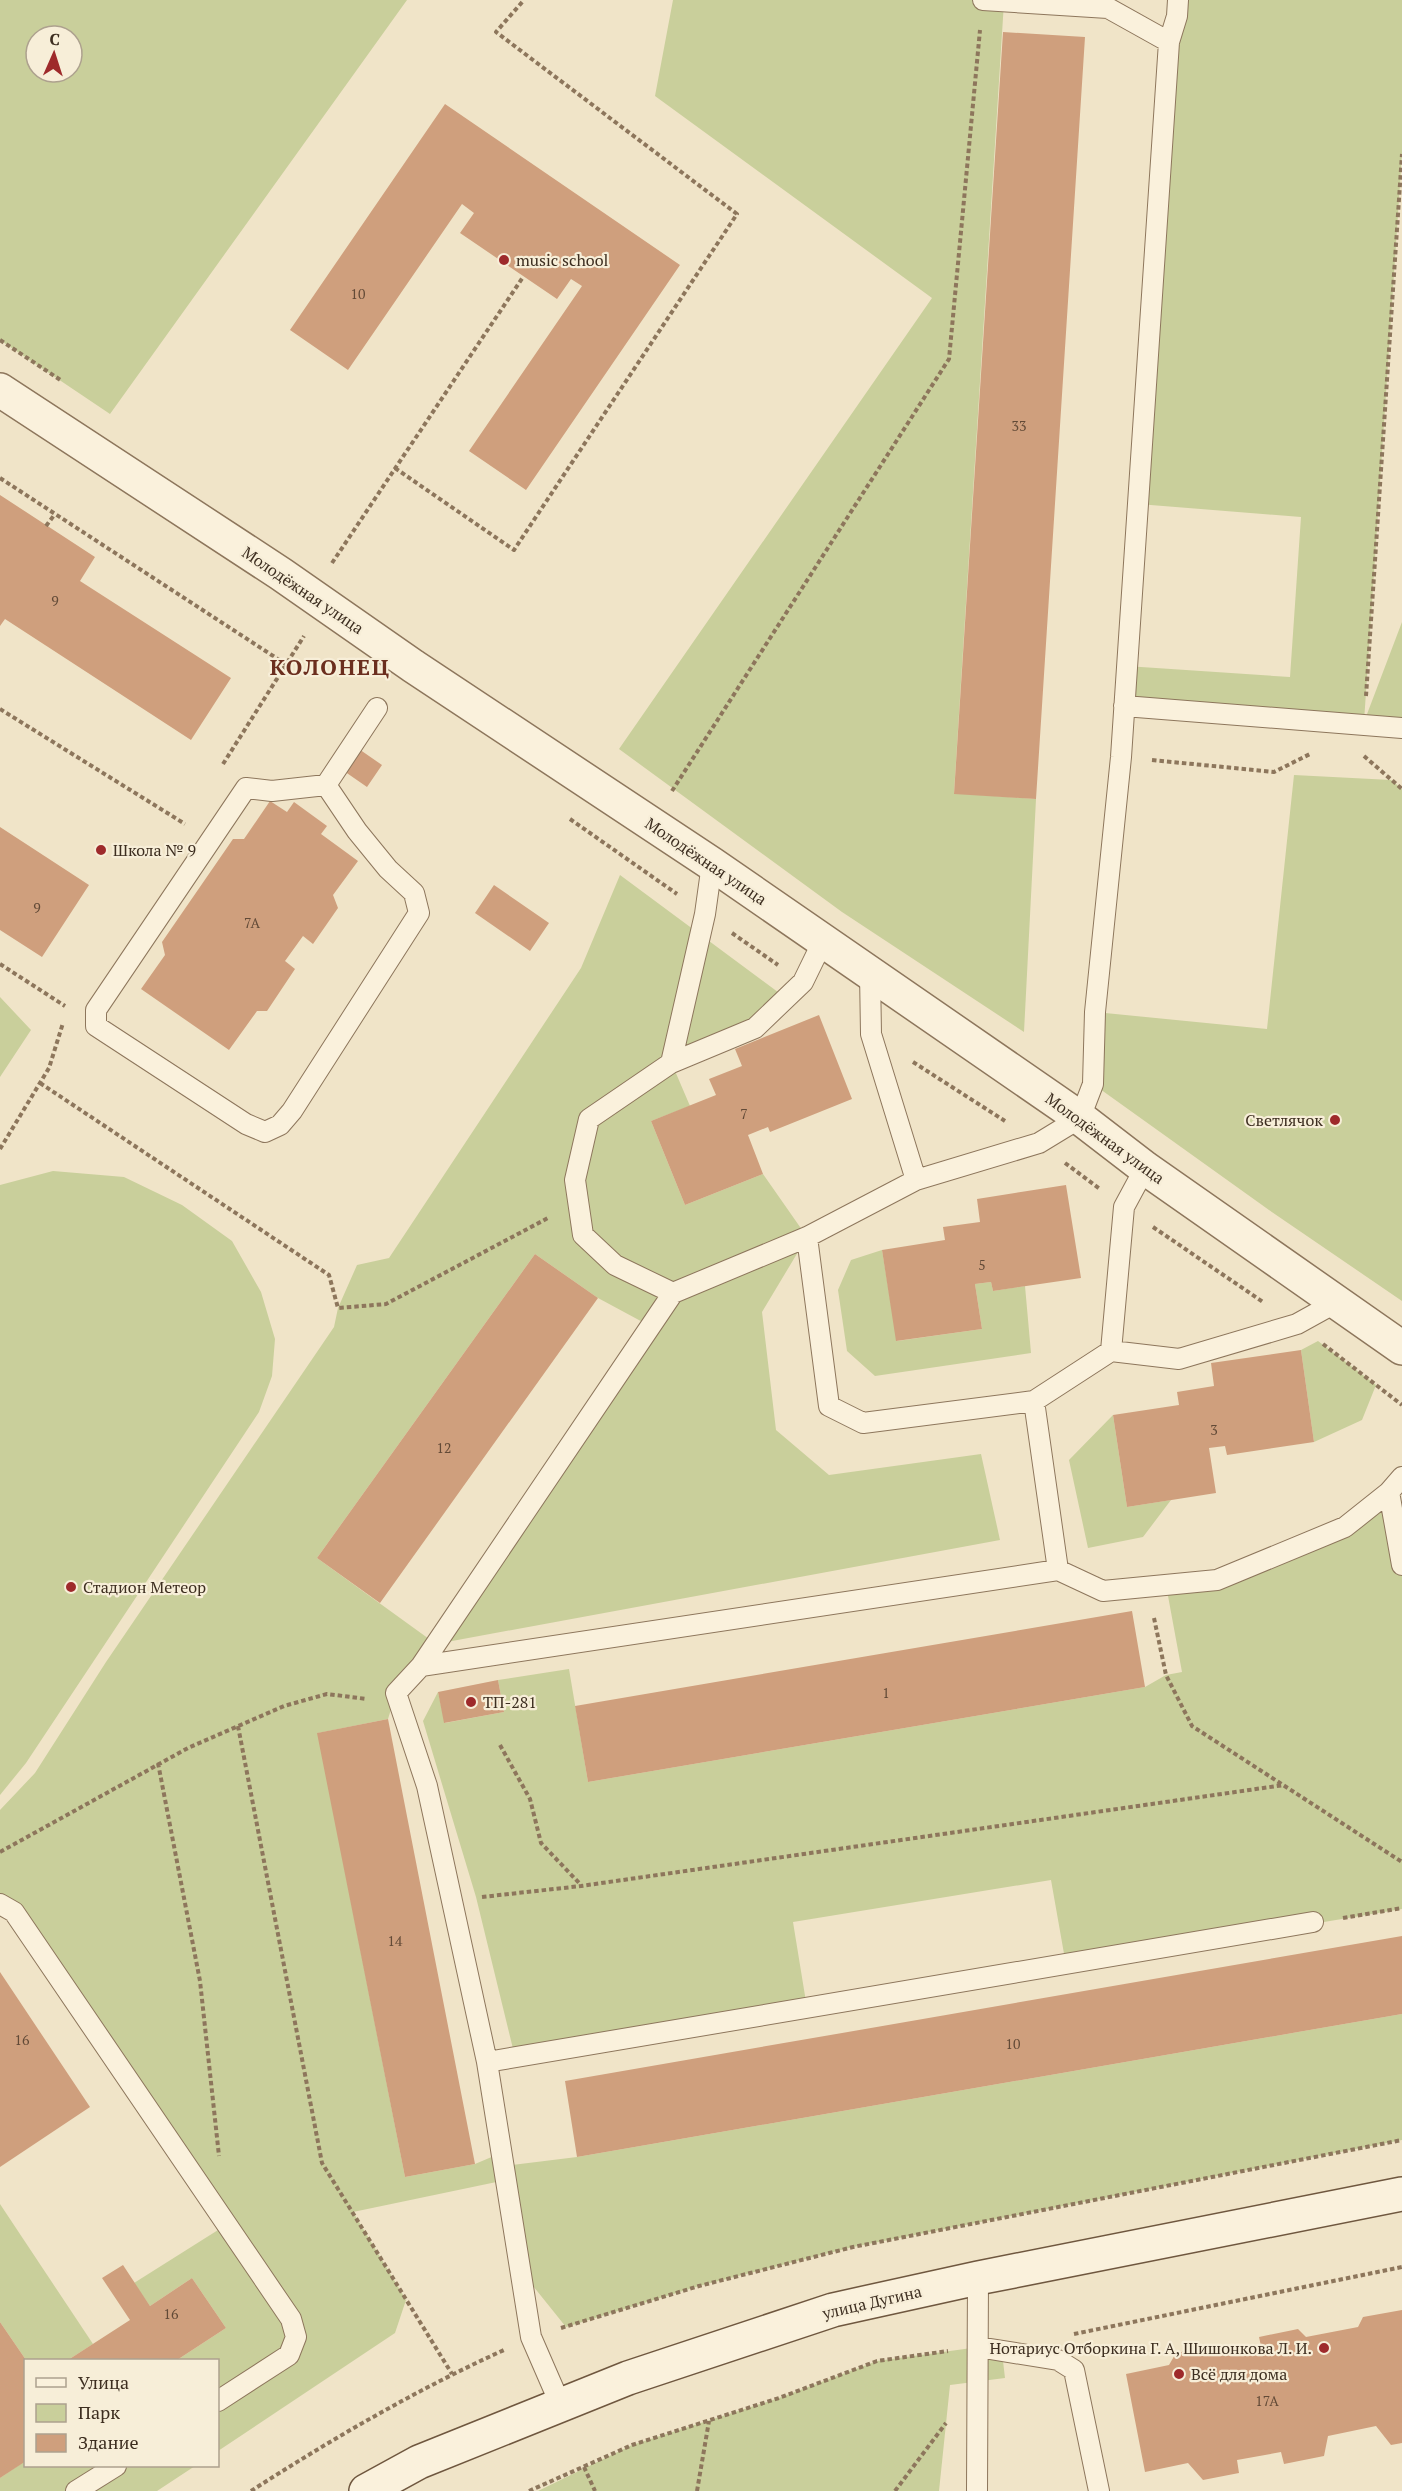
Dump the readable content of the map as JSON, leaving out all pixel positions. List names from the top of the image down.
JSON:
{
  "streets": {
    "street": ["Молодёжная улица", "улица Дугина"]
  },
  "districts": ["КОЛОНЕЦ"],
  "places": [
    "music school",
    "Школа № 9",
    "Светлячок",
    "Стадион Метеор",
    "ТП-281",
    "Нотариус Отборкина Г. А, Шишонкова Л. И.",
    "Всё для дома"
  ],
  "house_numbers": [
    "10",
    "33",
    "9",
    "9",
    "7А",
    "7",
    "5",
    "3",
    "12",
    "1",
    "14",
    "16",
    "10",
    "16",
    "17А"
  ],
  "legend": ["Улица", "Парк", "Здание"],
  "north": "top"
}
